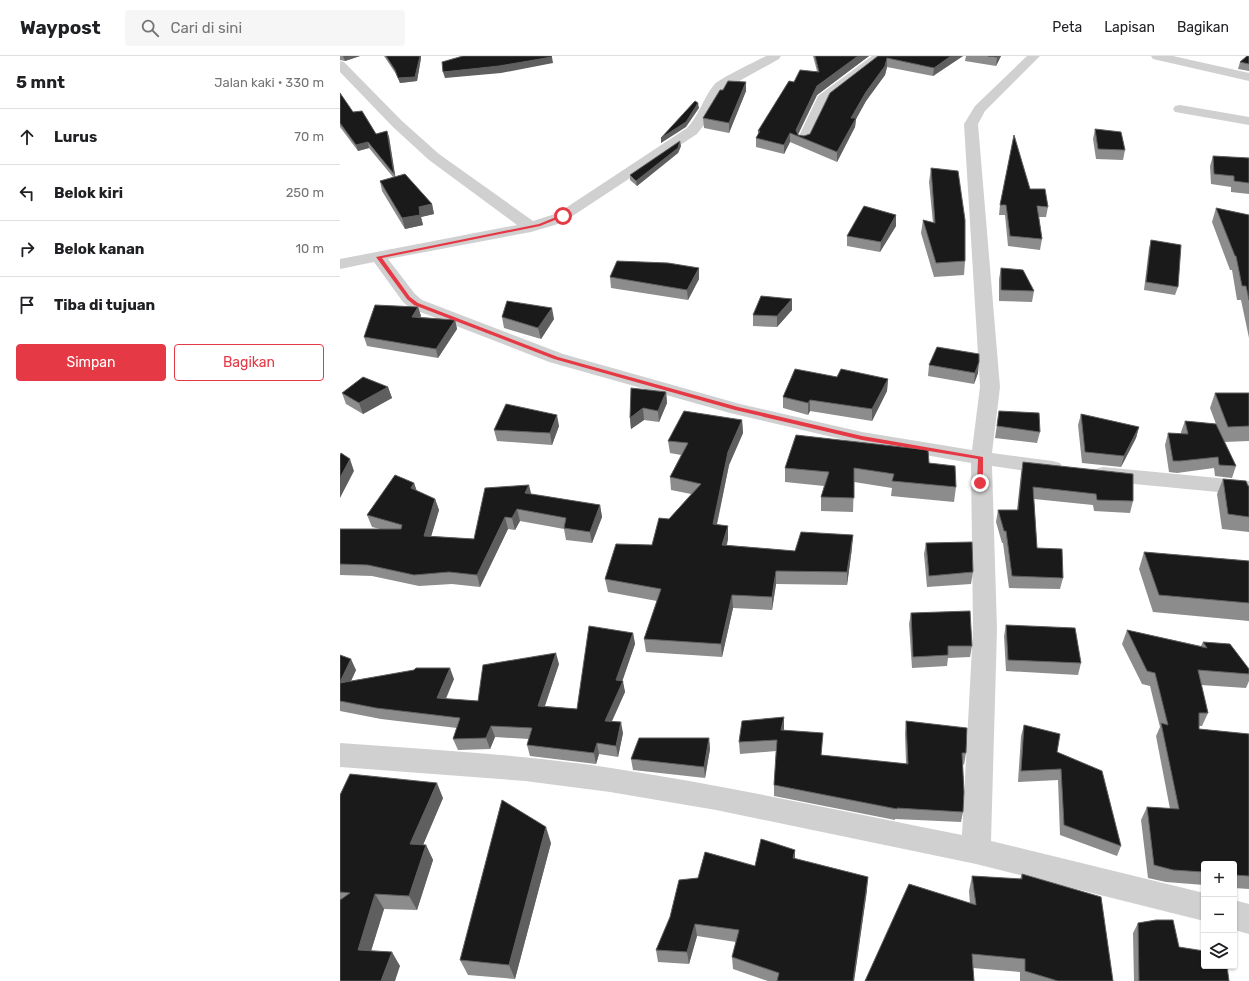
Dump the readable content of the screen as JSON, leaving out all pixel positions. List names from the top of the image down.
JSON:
{
  "page": {
    "header": "Waypost",
    "search": "Cari di sini",
    "nav": ["Peta", "Lapisan", "Bagikan"],
    "heading": ["5 mnt", "Jalan kaki · 330 m"],
    "list": [
      ["Lurus", "70 m"],
      ["Belok kiri", "250 m"],
      ["Belok kanan", "10 m"],
      "Tiba di tujuan"
    ],
    "buttons": ["Simpan", "Bagikan"],
    "map_buttons": ["+", "−"]
  }
}
